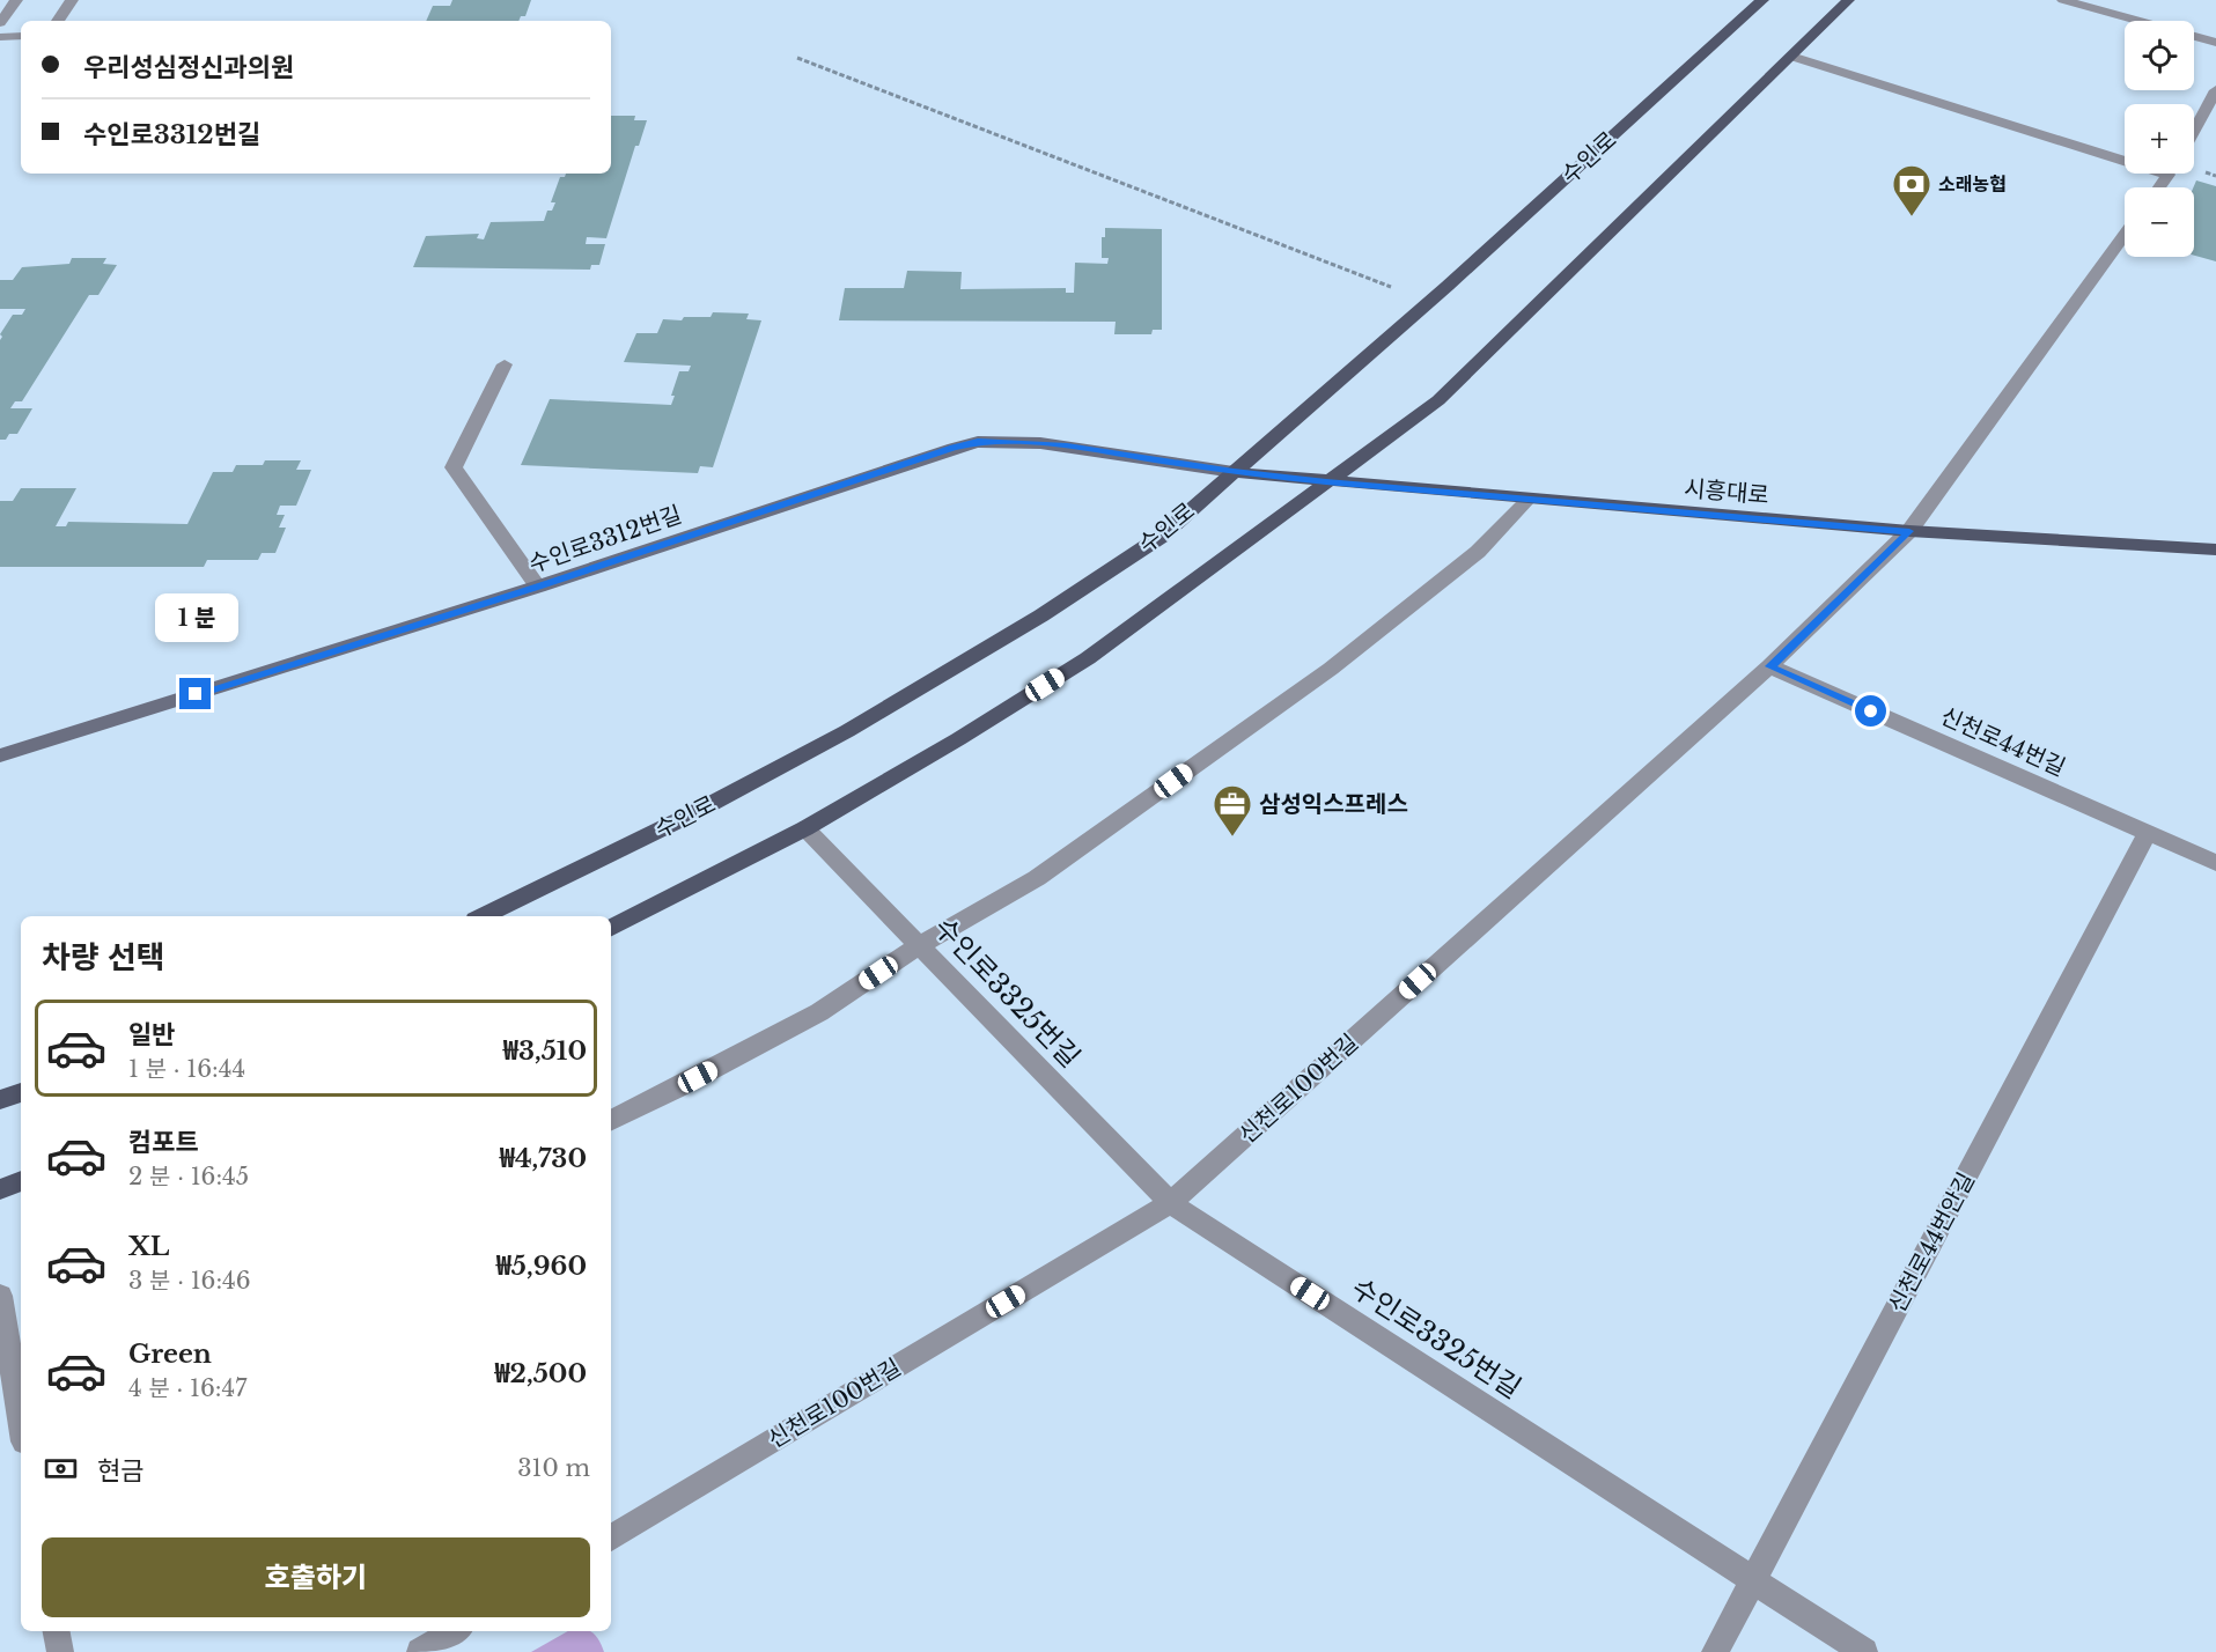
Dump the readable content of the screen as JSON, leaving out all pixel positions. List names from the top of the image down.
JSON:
{
  "streets": {
    "main road": ["수인로", "시흥대로"],
    "street": [
      "수인로3312번길",
      "신천로44번길",
      "수인로3325번길",
      "신천로100번길",
      "신천로44번안길"
    ]
  },
  "crossings": [
    ["수인로", "시흥대로"],
    ["수인로", "수인로3312번길"],
    ["시흥대로", "수인로3312번길"],
    ["시흥대로", "신천로100번길"],
    ["신천로44번길", "신천로100번길"],
    ["신천로44번길", "신천로44번안길"],
    ["수인로3325번길", "신천로100번길"],
    ["수인로3325번길", "신천로44번안길"]
  ],
  "places": {
    "bank": ["소래농협"],
    "office": ["삼성익스프레스"]
  },
  "page": {
    "map_buttons": ["+", "−"],
    "banner": ["우리성심정신과의원", "수인로3312번길"],
    "bubble": "1 분",
    "heading": "차량 선택",
    "list": [
      {
        "name": "일반",
        "note": "1 분 · 16:44",
        "value": "₩3,510"
      },
      {
        "name": "컴포트",
        "note": "2 분 · 16:45",
        "value": "₩4,730"
      },
      {
        "name": "XL",
        "note": "3 분 · 16:46",
        "value": "₩5,960"
      },
      {
        "name": "Green",
        "note": "4 분 · 16:47",
        "value": "₩2,500"
      }
    ],
    "pay": ["현금", "310 m"],
    "buttons": "호출하기"
  }
}
